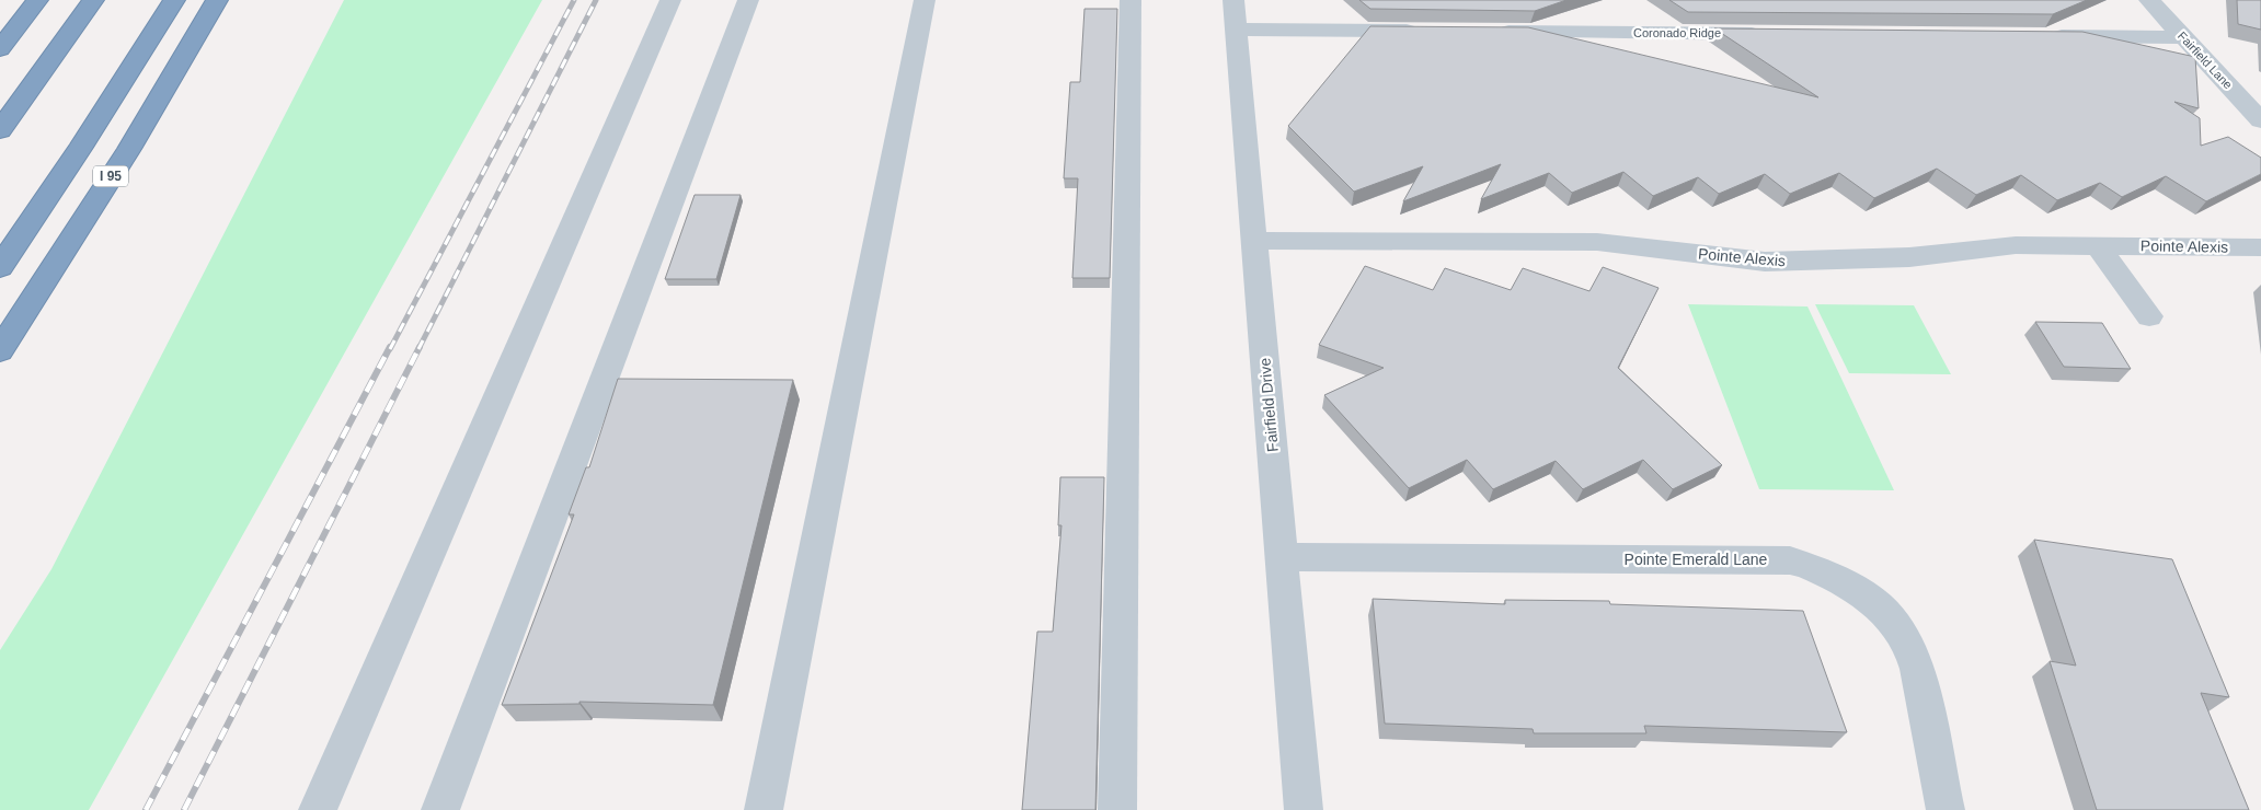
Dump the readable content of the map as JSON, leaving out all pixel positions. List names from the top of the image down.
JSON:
{
  "streets": {
    "highway": ["I 95"],
    "street": [
      "Coronado Ridge",
      "Fairfield Lane",
      "Pointe Alexis",
      "Fairfield Drive",
      "Pointe Emerald Lane"
    ]
  },
  "crossings": [
    ["Pointe Alexis", "Fairfield Drive"],
    ["Fairfield Drive", "Pointe Emerald Lane"]
  ]
}
